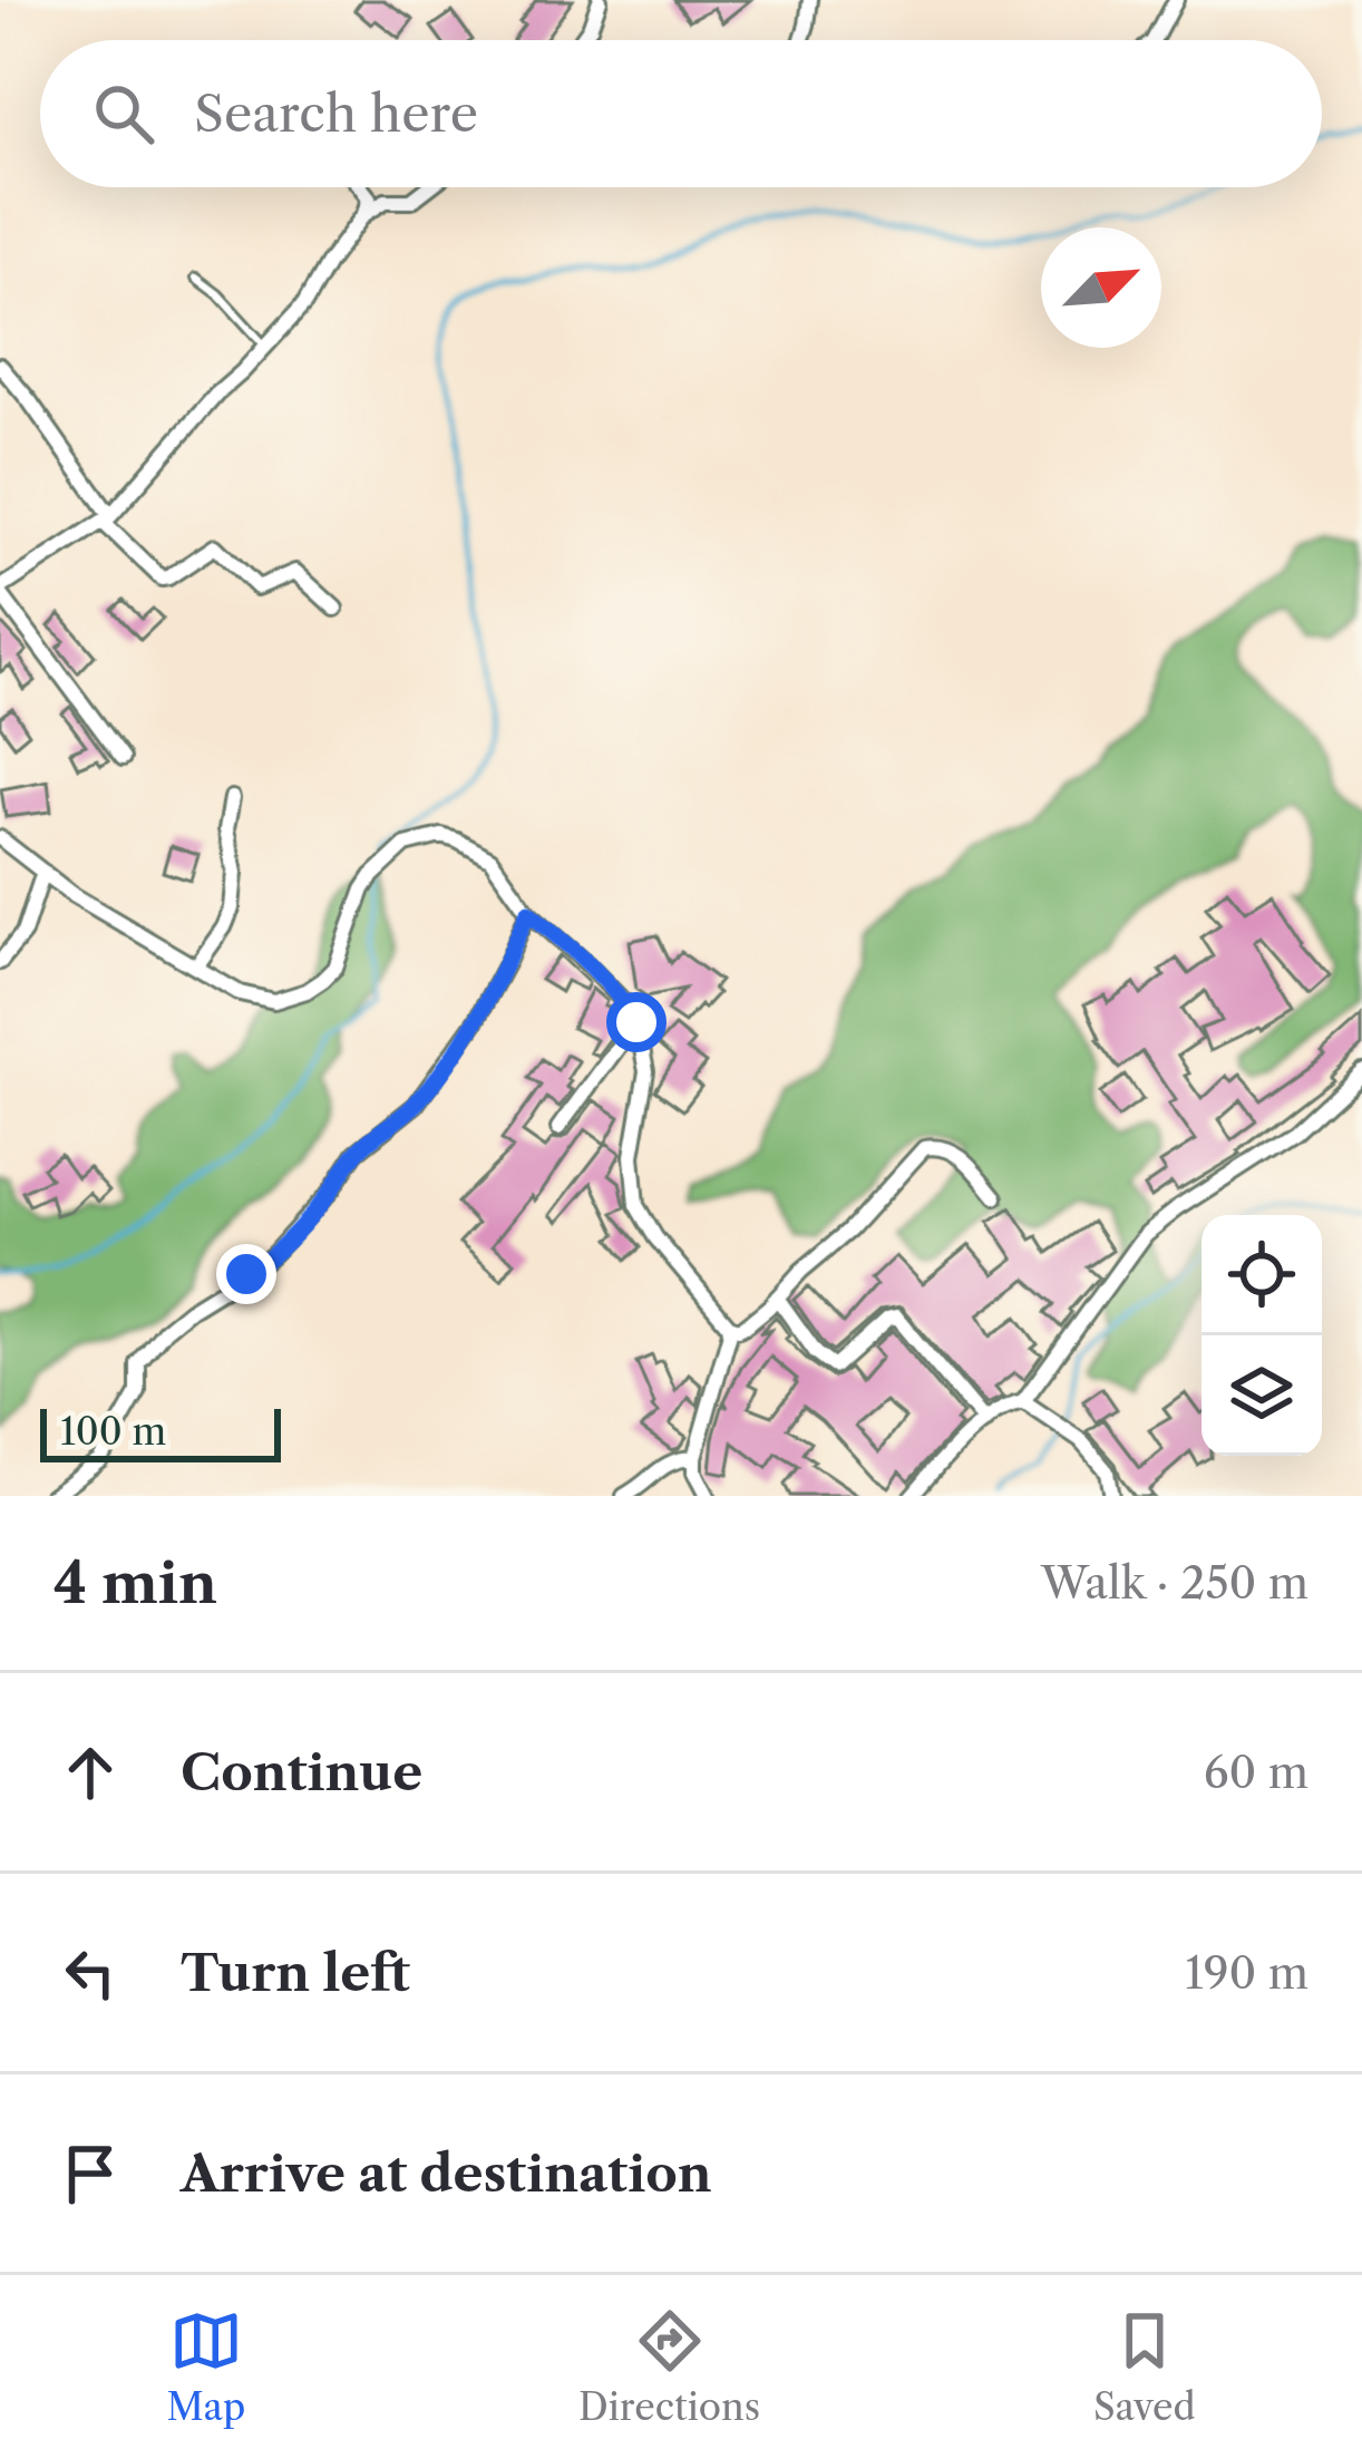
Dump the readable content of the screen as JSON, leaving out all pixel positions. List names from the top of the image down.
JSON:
{
  "scale_bar": "100 m",
  "north": "top right",
  "page": {
    "search": "Search here",
    "scale": "100 m",
    "heading": ["4 min", "Walk · 250 m"],
    "list": [
      ["Continue", "60 m"],
      ["Turn left", "190 m"],
      "Arrive at destination"
    ],
    "nav": ["Map", "Directions", "Saved"]
  }
}
